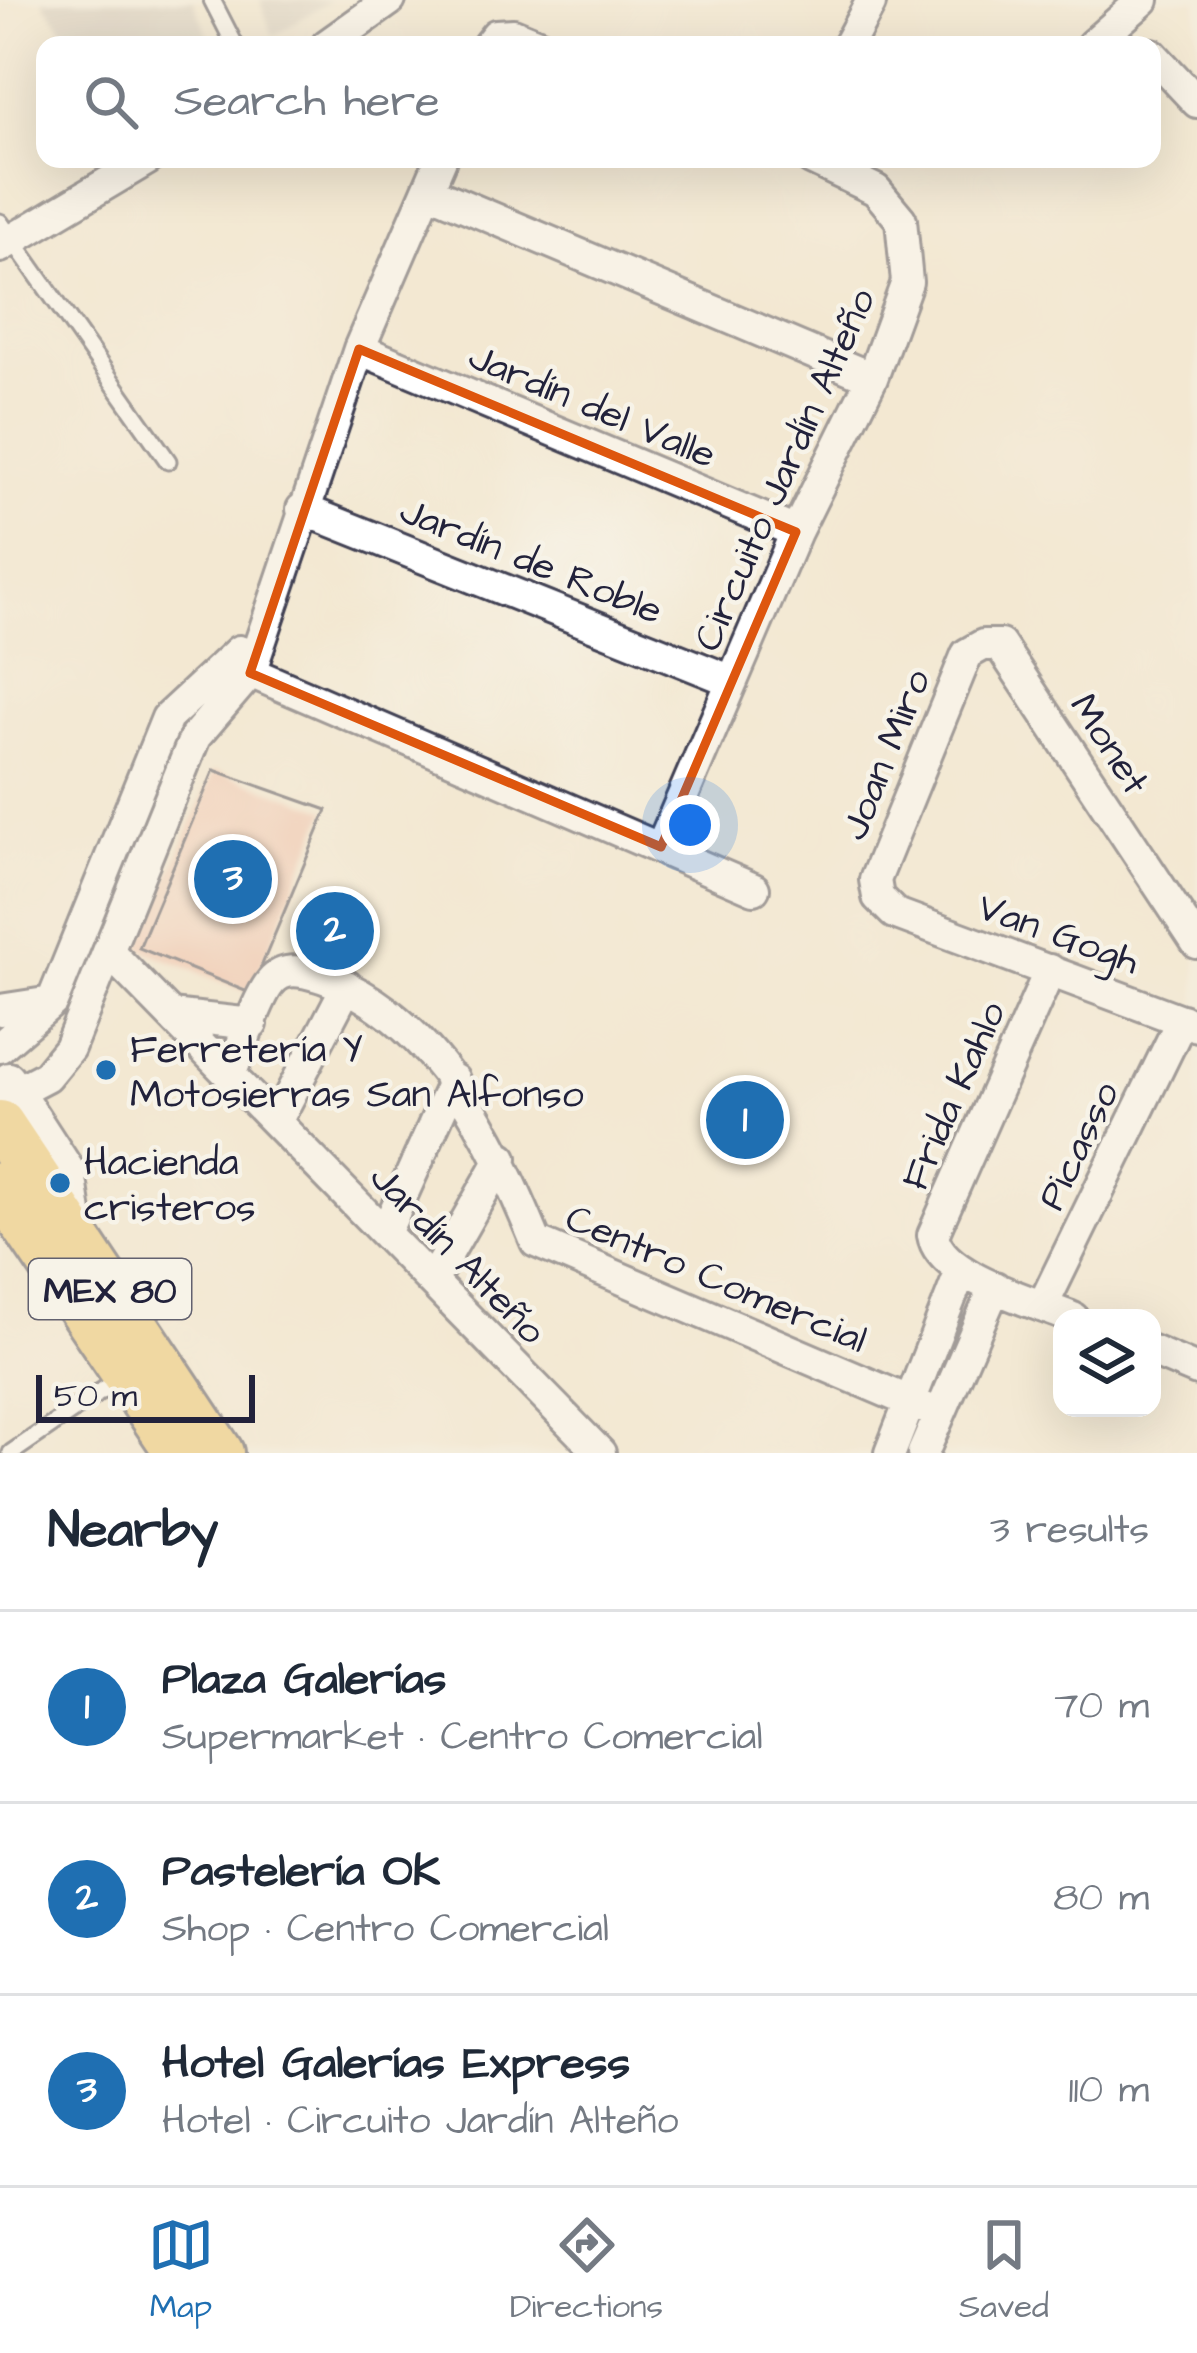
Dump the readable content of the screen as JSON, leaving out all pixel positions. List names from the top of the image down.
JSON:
{
  "streets": {
    "main road": ["MEX 80"],
    "street": [
      "Jardín del Valle",
      "Circuito Jardín Alteño",
      "Jardín de Roble",
      "Monet",
      "Joan Miro",
      "Van Gogh",
      "Frida Kahlo",
      "Picasso",
      "Jardín Alteño",
      "Centro Comercial"
    ]
  },
  "crossings": [
    ["Jardín del Valle", "Circuito Jardín Alteño"],
    ["Circuito Jardín Alteño", "Jardín de Roble"],
    ["Monet", "Joan Miro"],
    ["Joan Miro", "Van Gogh"],
    ["Van Gogh", "Frida Kahlo"],
    ["Van Gogh", "Picasso"],
    ["Jardín Alteño", "Centro Comercial"]
  ],
  "places": ["Ferretería Y Motosierras San Alfonso", "Hacienda cristeros"],
  "scale_bar": "50 m",
  "page": {
    "search": "Search here",
    "pins": ["3", "2", "1"],
    "scale": "50 m",
    "heading": ["Nearby", "3 results"],
    "list": [
      {
        "mark": "1",
        "name": "Plaza Galerías",
        "note": "Supermarket · Centro Comercial",
        "value": "70 m"
      },
      {
        "mark": "2",
        "name": "Pastelería OK",
        "note": "Shop · Centro Comercial",
        "value": "80 m"
      },
      {
        "mark": "3",
        "name": "Hotel Galerías Express",
        "note": "Hotel · Circuito Jardín Alteño",
        "value": "110 m"
      }
    ],
    "nav": ["Map", "Directions", "Saved"]
  }
}
